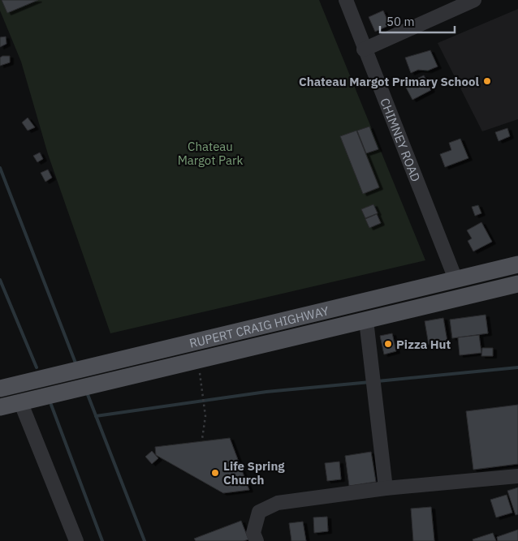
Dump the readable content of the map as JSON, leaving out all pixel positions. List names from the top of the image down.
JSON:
{
  "streets": {
    "main road": ["RUPERT CRAIG HIGHWAY"],
    "street": ["CHIMNEY ROAD"]
  },
  "crossings": [
    ["CHIMNEY ROAD", "RUPERT CRAIG HIGHWAY"]
  ],
  "parks": ["Chateau Margot Park"],
  "places": ["Chateau Margot Primary School", "Pizza Hut", "Life Spring Church"],
  "scale_bar": "50 m"
}
